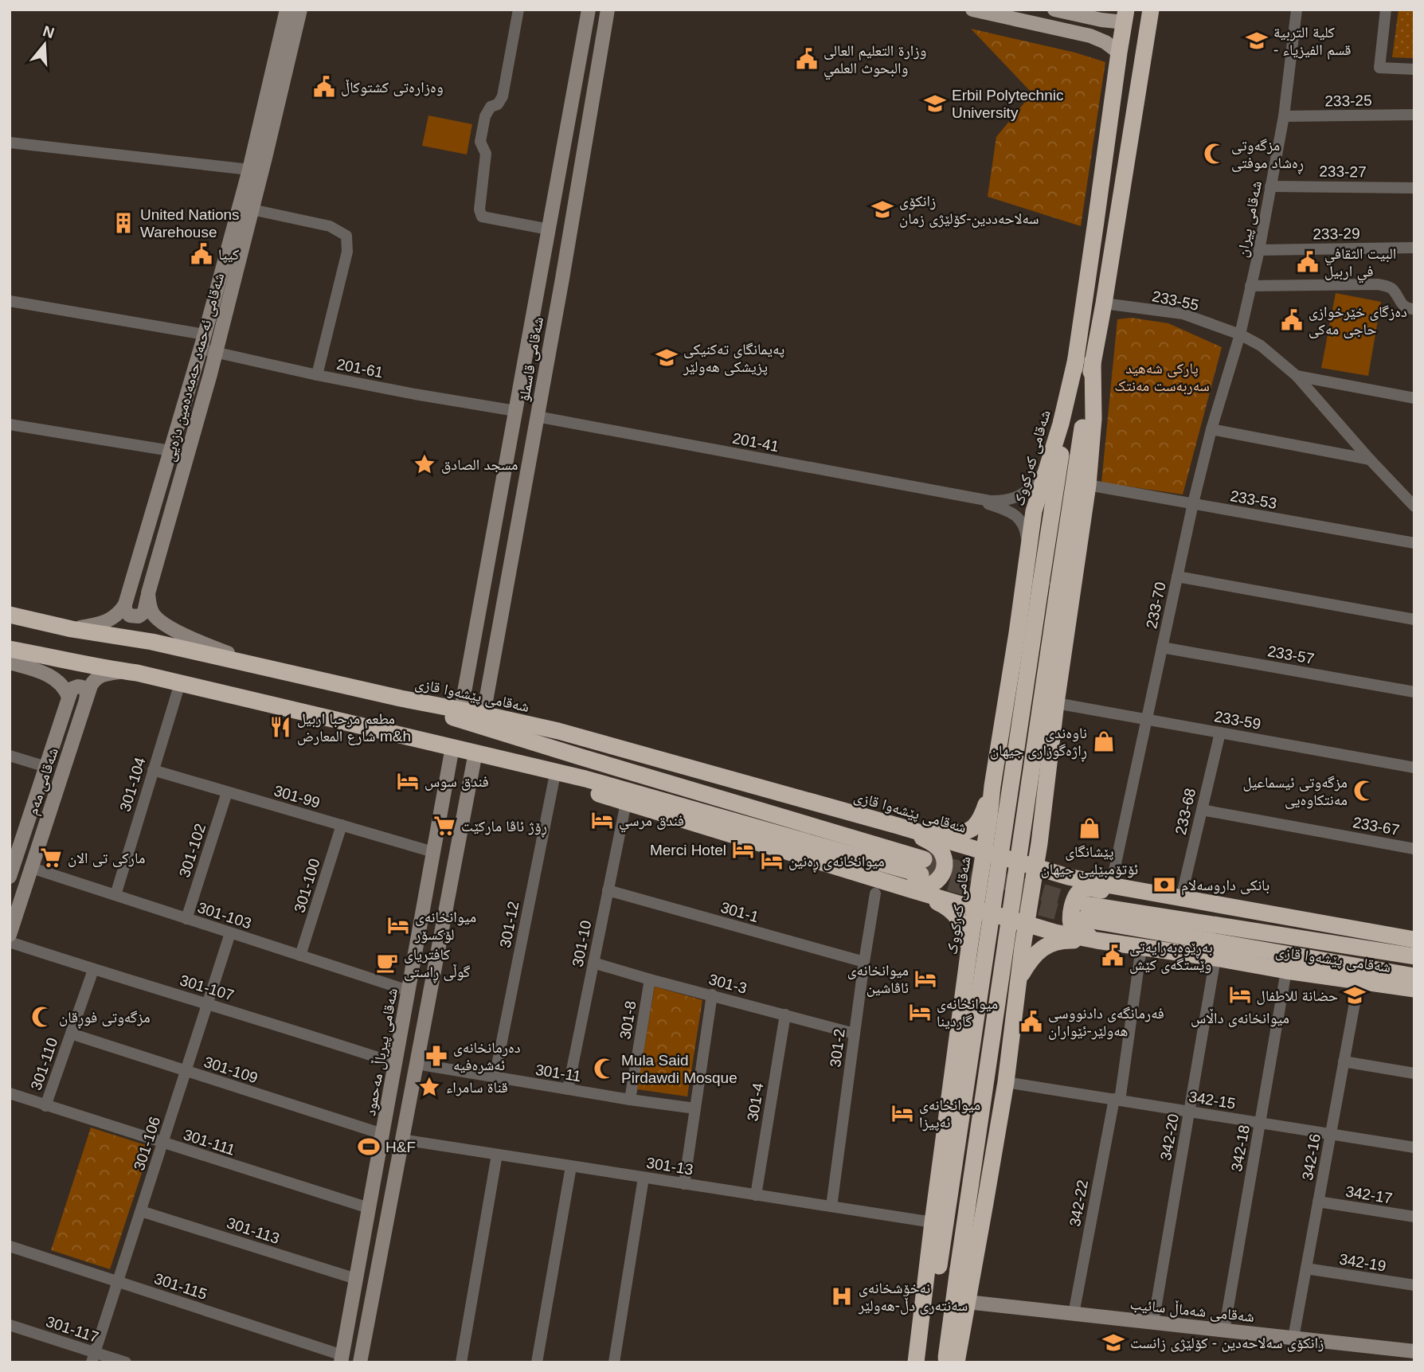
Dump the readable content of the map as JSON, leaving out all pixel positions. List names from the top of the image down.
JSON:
{
  "streets": {
    "highway": ["شەقامی کەرکووک", "شەقامی پێشەوا قازی"],
    "main road": [
      "شەقامی قاسملۆ",
      "شەقامی ئەحمەد حەمەدەمین دزەیی",
      "شەقامی مەم",
      "شەقامی پیرباڵ مەحمود",
      "شەقامی شەماڵ سائیب"
    ],
    "street": [
      "233-25",
      "233-27",
      "شەقامی پیران",
      "233-29",
      "233-55",
      "201-61",
      "201-41",
      "233-53",
      "233-70",
      "233-57",
      "233-59",
      "301-104",
      "301-99",
      "233-68",
      "233-67",
      "301-102",
      "301-100",
      "301-1",
      "301-103",
      "301-12",
      "301-10",
      "301-3",
      "301-107",
      "301-8",
      "301-2",
      "301-110",
      "301-109",
      "301-11",
      "342-15",
      "301-4",
      "342-20",
      "301-111",
      "301-106",
      "342-18",
      "342-16",
      "301-13",
      "342-17",
      "342-22",
      "301-113",
      "342-19",
      "301-115",
      "301-117"
    ]
  },
  "crossings": [
    ["233-25", "شەقامی پیران"],
    ["233-27", "شەقامی پیران"],
    ["شەقامی پیران", "233-29"],
    ["شەقامی پیران", "233-55"],
    ["شەقامی پیران", "233-70"],
    ["233-55", "شەقامی کەرکووک"],
    ["233-55", "233-70"],
    ["شەقامی قاسملۆ", "201-61"],
    ["شەقامی قاسملۆ", "201-41"],
    ["شەقامی قاسملۆ", "شەقامی پێشەوا قازی"],
    ["شەقامی ئەحمەد حەمەدەمین دزەیی", "201-61"],
    ["201-41", "شەقامی کەرکووک"],
    ["شەقامی کەرکووک", "233-53"],
    ["شەقامی کەرکووک", "شەقامی پێشەوا قازی"],
    ["شەقامی کەرکووک", "233-59"],
    ["شەقامی کەرکووک", "301-13"],
    ["233-53", "233-70"],
    ["233-70", "233-57"],
    ["233-70", "شەقامی پێشەوا قازی"],
    ["233-70", "233-59"],
    ["شەقامی پێشەوا قازی", "شەقامی مەم"],
    ["شەقامی پێشەوا قازی", "301-104"],
    ["شەقامی پێشەوا قازی", "233-68"],
    ["شەقامی پێشەوا قازی", "301-12"],
    ["شەقامی پێشەوا قازی", "301-10"],
    ["شەقامی پێشەوا قازی", "301-2"],
    ["شەقامی پێشەوا قازی", "شەقامی پیرباڵ مەحمود"],
    ["شەقامی پێشەوا قازی", "342-20"],
    ["شەقامی پێشەوا قازی", "342-18"],
    ["شەقامی پێشەوا قازی", "342-16"],
    ["شەقامی پێشەوا قازی", "342-22"],
    ["233-59", "233-68"],
    ["شەقامی مەم", "301-103"],
    ["301-104", "301-99"],
    ["301-104", "301-103"],
    ["301-99", "301-102"],
    ["301-99", "301-100"],
    ["301-99", "شەقامی پیرباڵ مەحمود"],
    ["233-68", "233-67"],
    ["301-102", "301-103"],
    ["301-100", "301-103"],
    ["301-1", "301-10"],
    ["301-1", "301-2"],
    ["301-103", "شەقامی پیرباڵ مەحمود"],
    ["301-103", "301-106"],
    ["301-12", "301-11"],
    ["301-10", "301-3"],
    ["301-10", "301-11"],
    ["301-3", "301-8"],
    ["301-3", "301-2"],
    ["301-3", "301-4"],
    ["301-107", "شەقامی پیرباڵ مەحمود"],
    ["301-107", "301-110"],
    ["301-107", "301-106"],
    ["301-8", "301-11"],
    ["301-2", "301-13"],
    ["شەقامی پیرباڵ مەحمود", "301-109"],
    ["شەقامی پیرباڵ مەحمود", "301-111"],
    ["شەقامی پیرباڵ مەحمود", "301-113"],
    ["شەقامی پیرباڵ مەحمود", "301-115"],
    ["301-110", "301-109"],
    ["301-110", "301-111"],
    ["301-109", "301-106"],
    ["342-15", "342-20"],
    ["342-15", "342-18"],
    ["342-15", "342-16"],
    ["342-15", "342-22"],
    ["301-4", "301-13"],
    ["342-20", "شەقامی شەماڵ سائیب"],
    ["301-111", "301-106"],
    ["301-106", "301-113"],
    ["301-106", "301-115"],
    ["301-106", "301-117"],
    ["342-18", "شەقامی شەماڵ سائیب"],
    ["342-16", "342-17"],
    ["342-16", "342-19"],
    ["342-16", "شەقامی شەماڵ سائیب"],
    ["342-22", "شەقامی شەماڵ سائیب"]
  ],
  "parks": ["پارکی شەهید سەربەست مەنتک"],
  "places": {
    "school or university": [
      "كلية التربية - قسم الفيزياء",
      "Erbil Polytechnic University",
      "زانکۆی سەلاحەددین-کۆلێژی زمان",
      "پەیمانگای تەکنیکی پزیشکی هەولێر",
      "حضانة للاطفال",
      "زانکۆی سەلاحەدین - کۆلێژی زانست"
    ],
    "public building": [
      "وزارة التعليم العالى والبحوث العلمي",
      "وەزارەتی کشتوکاڵ",
      "كيپا",
      "البيت الثقافي في اربيل",
      "دەزگای خێرخوازی حاجی مەکی",
      "بەڕێوەبەرایەتی وێستگەی کێش",
      "فه‌رمانگه‌ی دادنووسی هه‌ولێر-ئێواران"
    ],
    "mosque": [
      "مزگەوتی ڕەشاد موفتی",
      "مزگەوتی ئیسماعیل مەنتکاوەیی",
      "مزگەوتی فوڕقان",
      "Mula Said Pirdawdi Mosque"
    ],
    "building": ["United Nations Warehouse"],
    "place": ["مسجد الصادق", "قناة سامراء"],
    "restaurant": ["مطعم مرحبا اربيل شارع المعارض m&h"],
    "shop": ["ناوەندی ڕاژەگوزاری جیهان", "پێشانگای ئۆتۆمبێلیی جیھان"],
    "hotel": [
      "فندق سوس",
      "فندق مرسي",
      "Merci Hotel",
      "میوانخانەی ڕەنین",
      "میوانخانەی لۆکسۆر",
      "میوانخانەی ئاڤاشین",
      "میوانخانەی داڵاس",
      "میوانخانەی گاردینا",
      "میوانخانەی ئەپیزا"
    ],
    "supermarket": ["ڕۆژ ئاڤا مارکێت", "مارکی تی الان"],
    "bank": ["بانکی داروسەلام"],
    "cafe": ["کافتریای گوڵی ڕاستی"],
    "pharmacy": ["دەرمانخانەی ئەشرەفیە"],
    "sports": ["H&F"],
    "hospital": ["نەخۆشخانەی سەنتەری دڵ-هەولێر"]
  },
  "north": "top"
}
